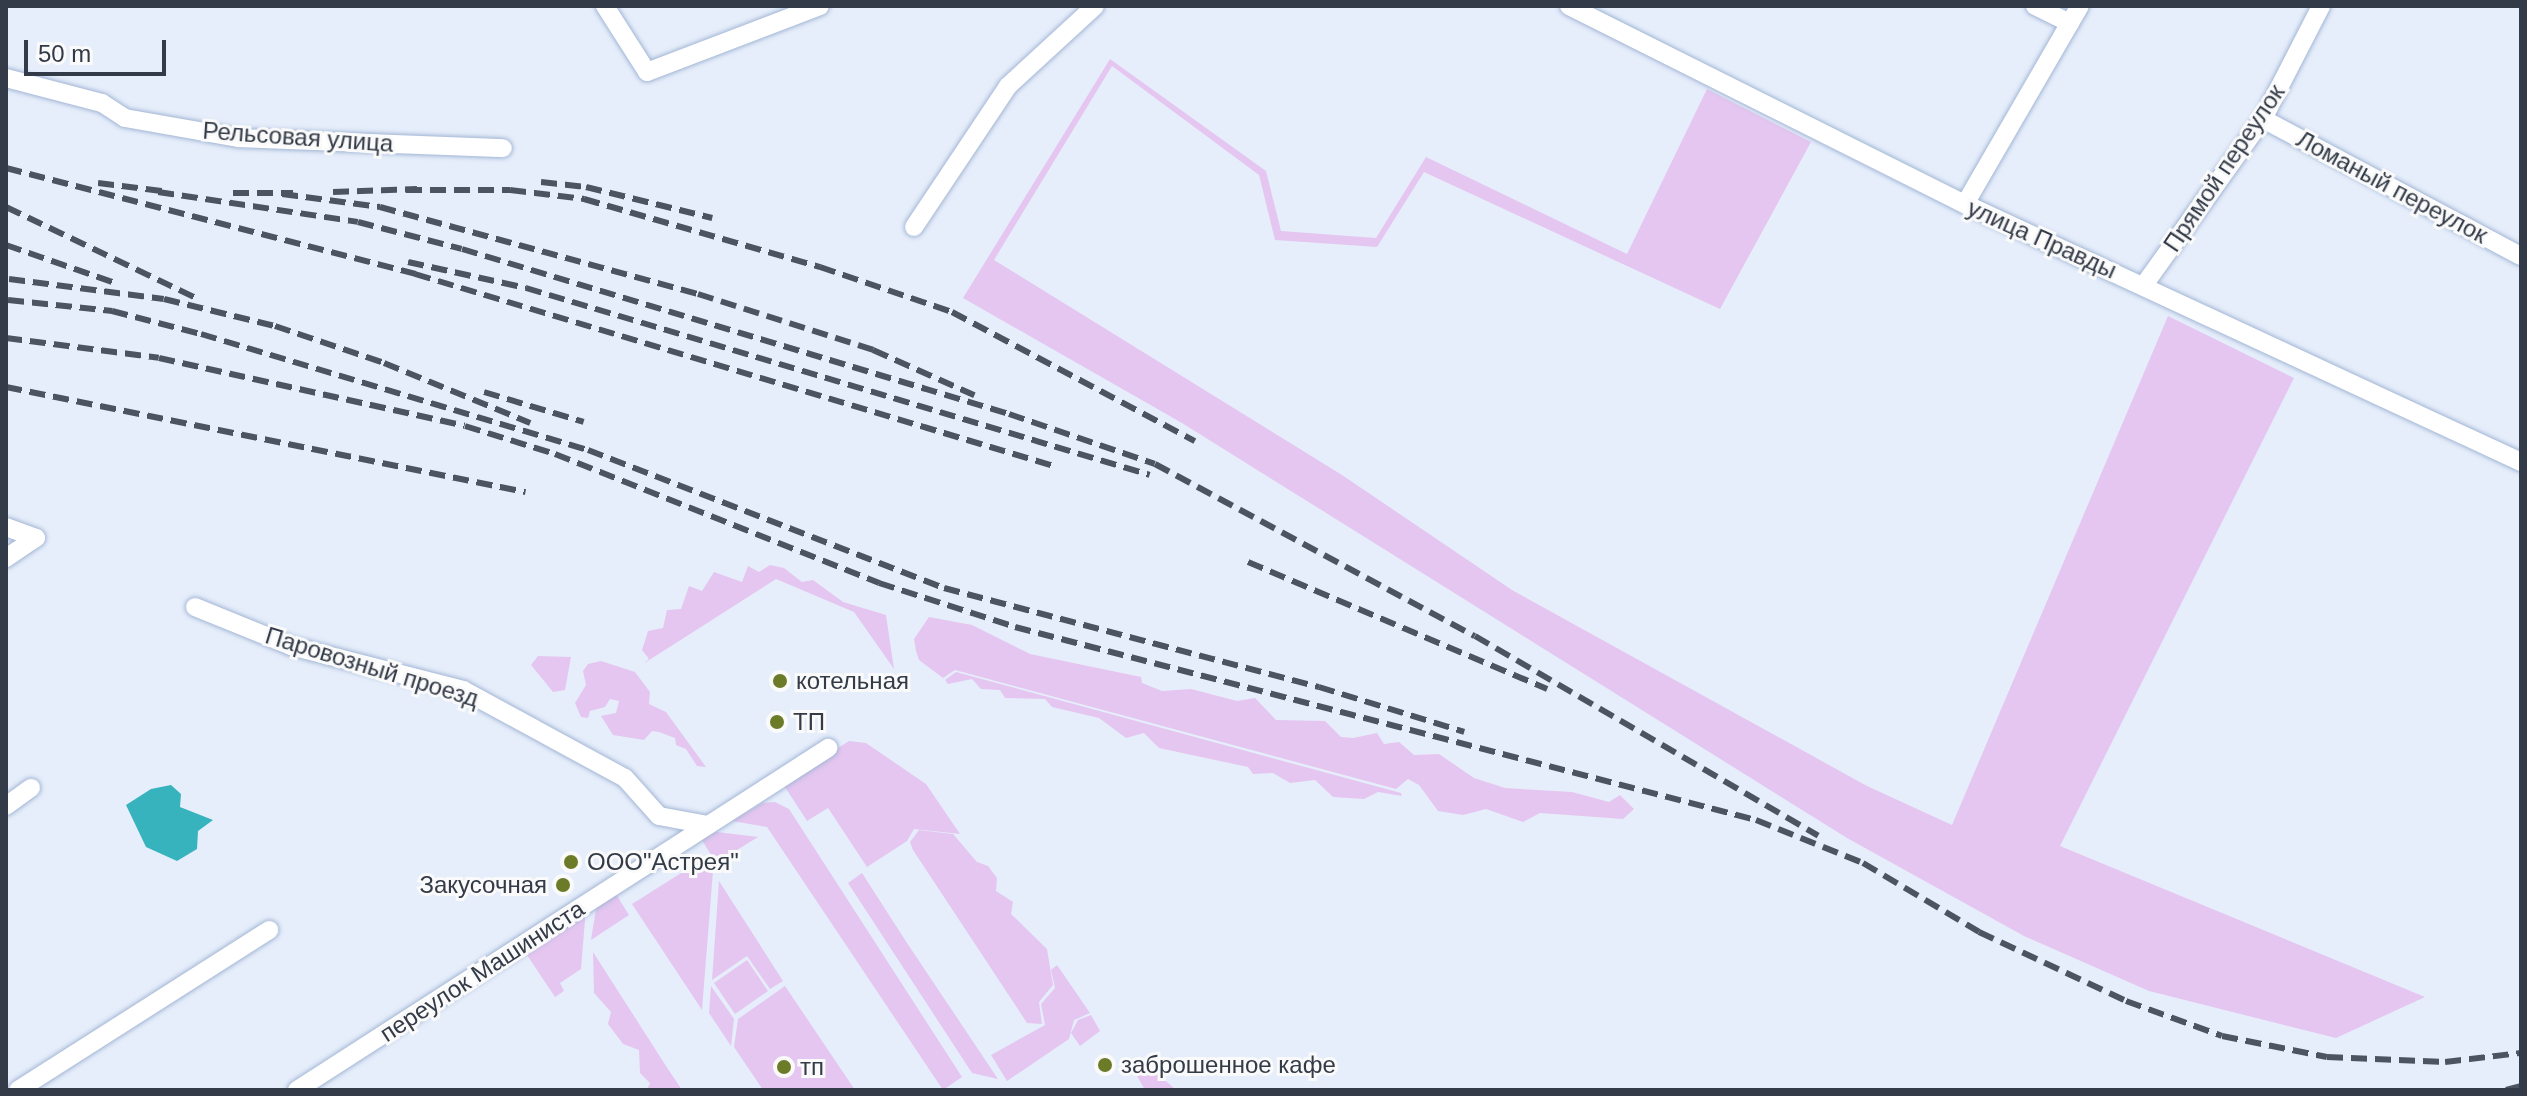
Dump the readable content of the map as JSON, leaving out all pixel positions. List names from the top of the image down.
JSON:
{
  "streets": {
    "street": [
      "Рельсовая улица",
      "Прямой переулок",
      "Ломаный переулок",
      "улица Правды",
      "Паровозный проезд",
      "переулок Машиниста"
    ]
  },
  "crossings": [
    ["Прямой переулок", "Ломаный переулок"],
    ["Прямой переулок", "улица Правды"],
    ["Паровозный проезд", "переулок Машиниста"]
  ],
  "places": [
    "котельная",
    "ТП",
    "ООО\"Астрея\"",
    "Закусочная",
    "заброшенное кафе",
    "тп"
  ],
  "scale_bar": "50 m"
}
